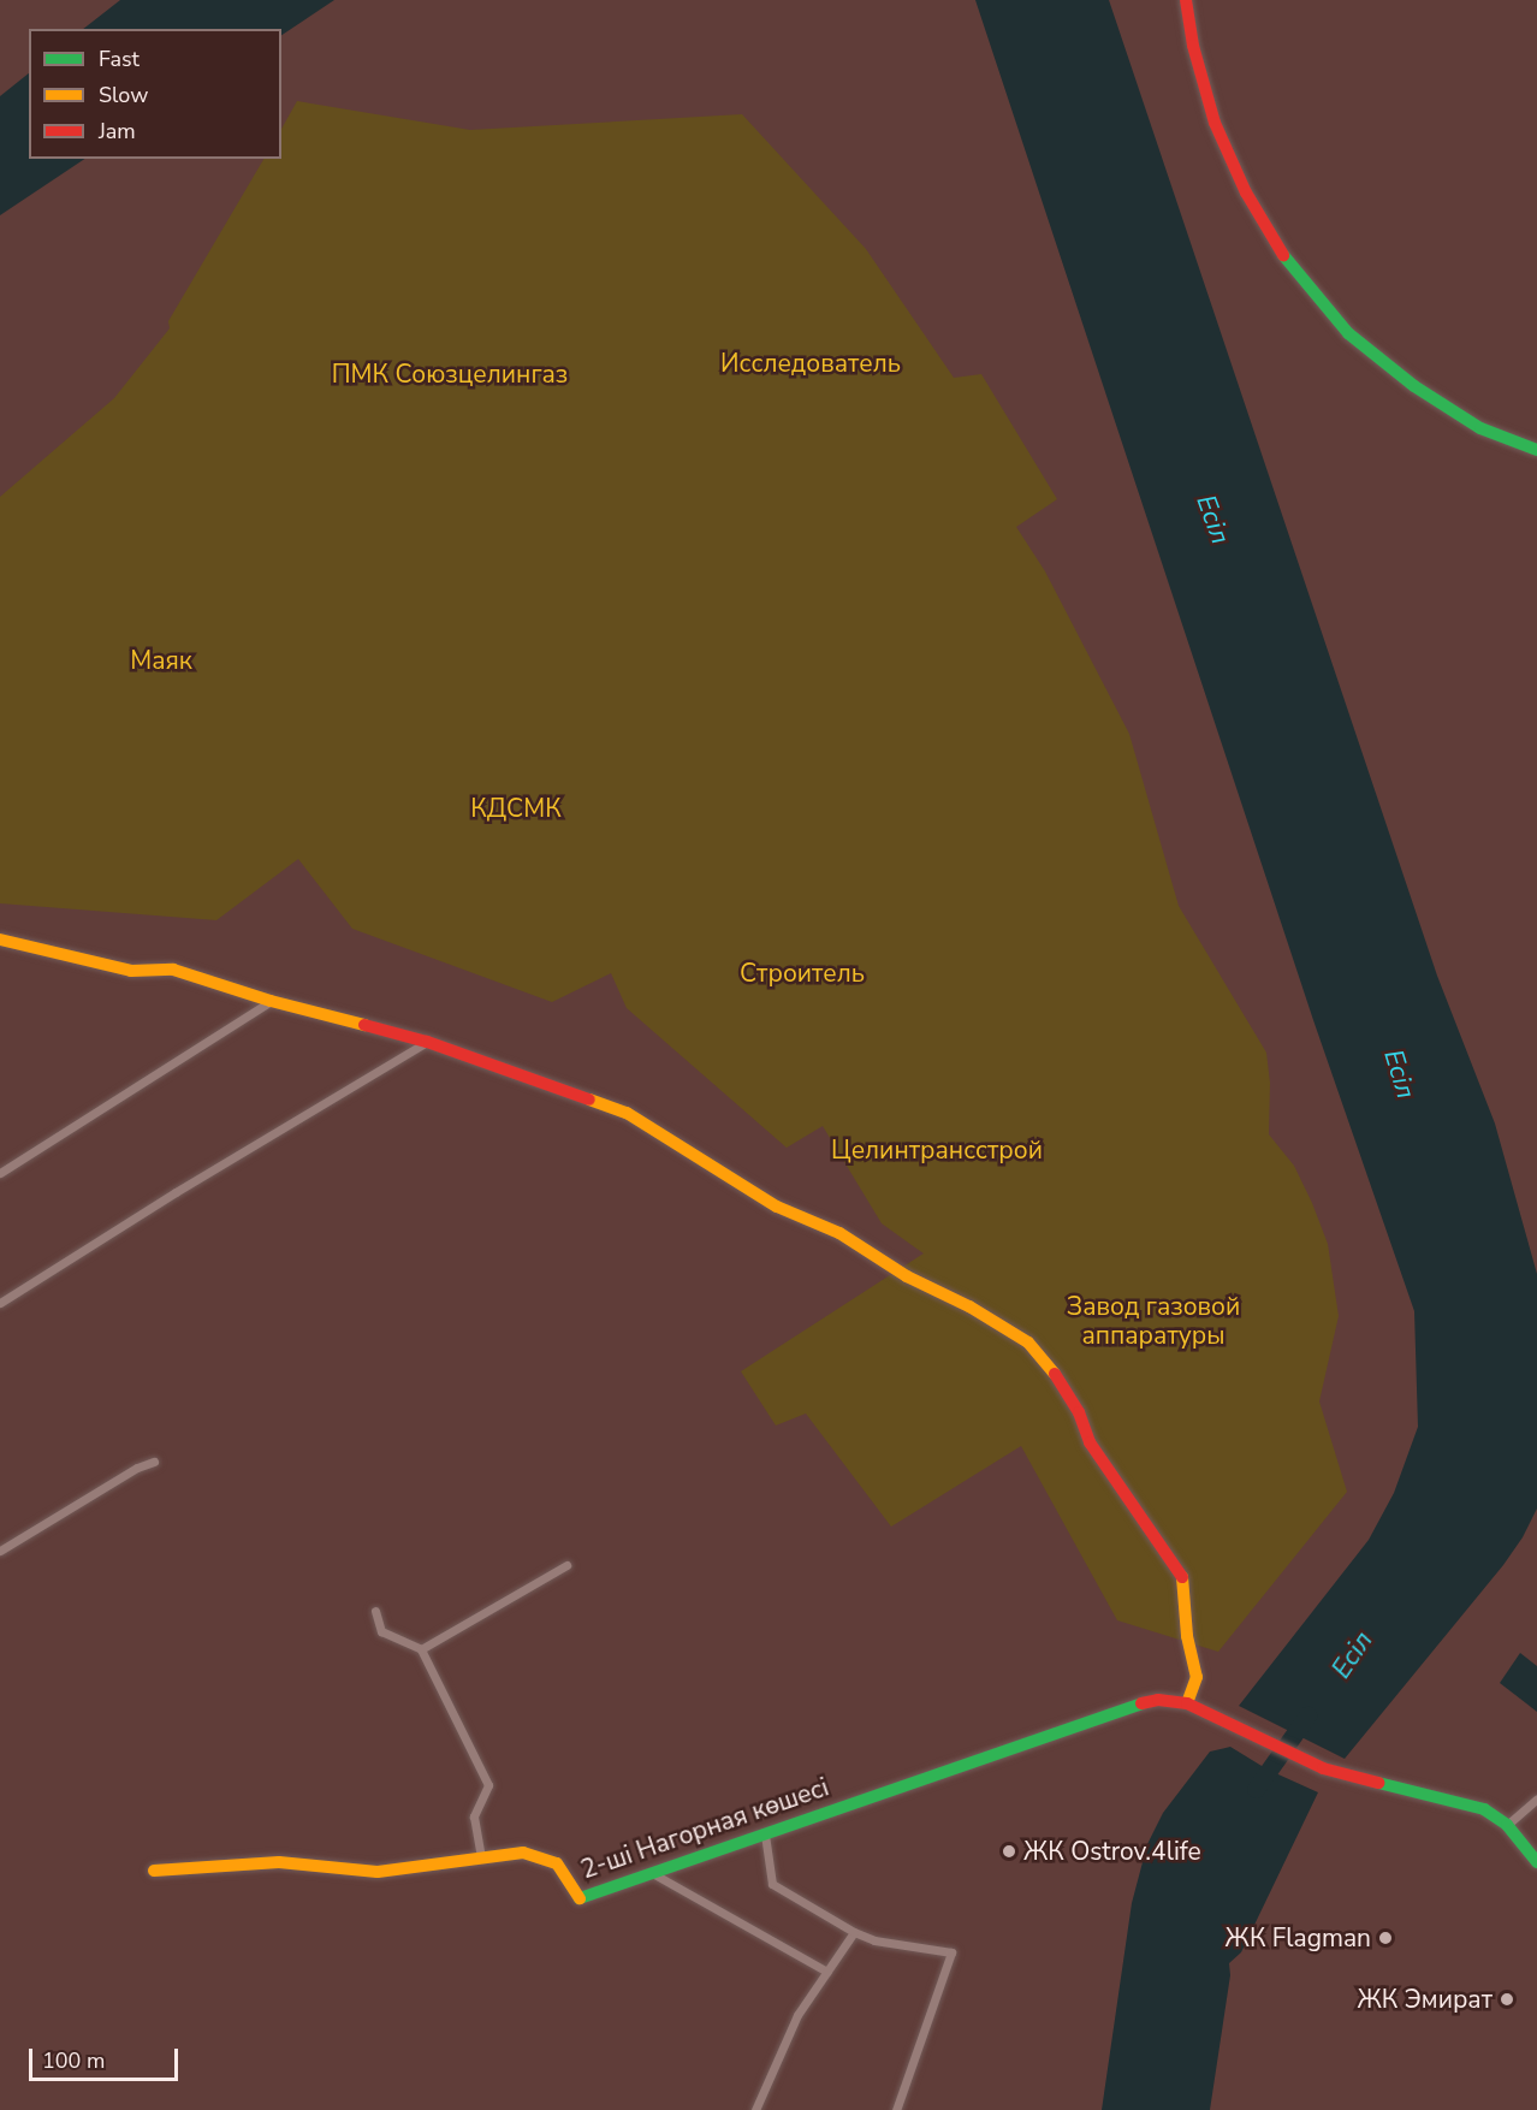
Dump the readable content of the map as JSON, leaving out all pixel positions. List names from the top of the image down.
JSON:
{
  "streets": {
    "street": ["2-ші Нагорная көшесі"]
  },
  "water": ["Есіл"],
  "parks": [
    "Исследователь",
    "ПМК Союзцелингаз",
    "Маяк",
    "КДСМК",
    "Строитель",
    "Целинтрансстрой",
    "Завод газовой аппаратуры"
  ],
  "places": ["ЖК Ostrov.4life", "ЖК Flagman", "ЖК Эмират"],
  "legend": ["Fast", "Slow", "Jam"],
  "scale_bar": "100 m"
}
